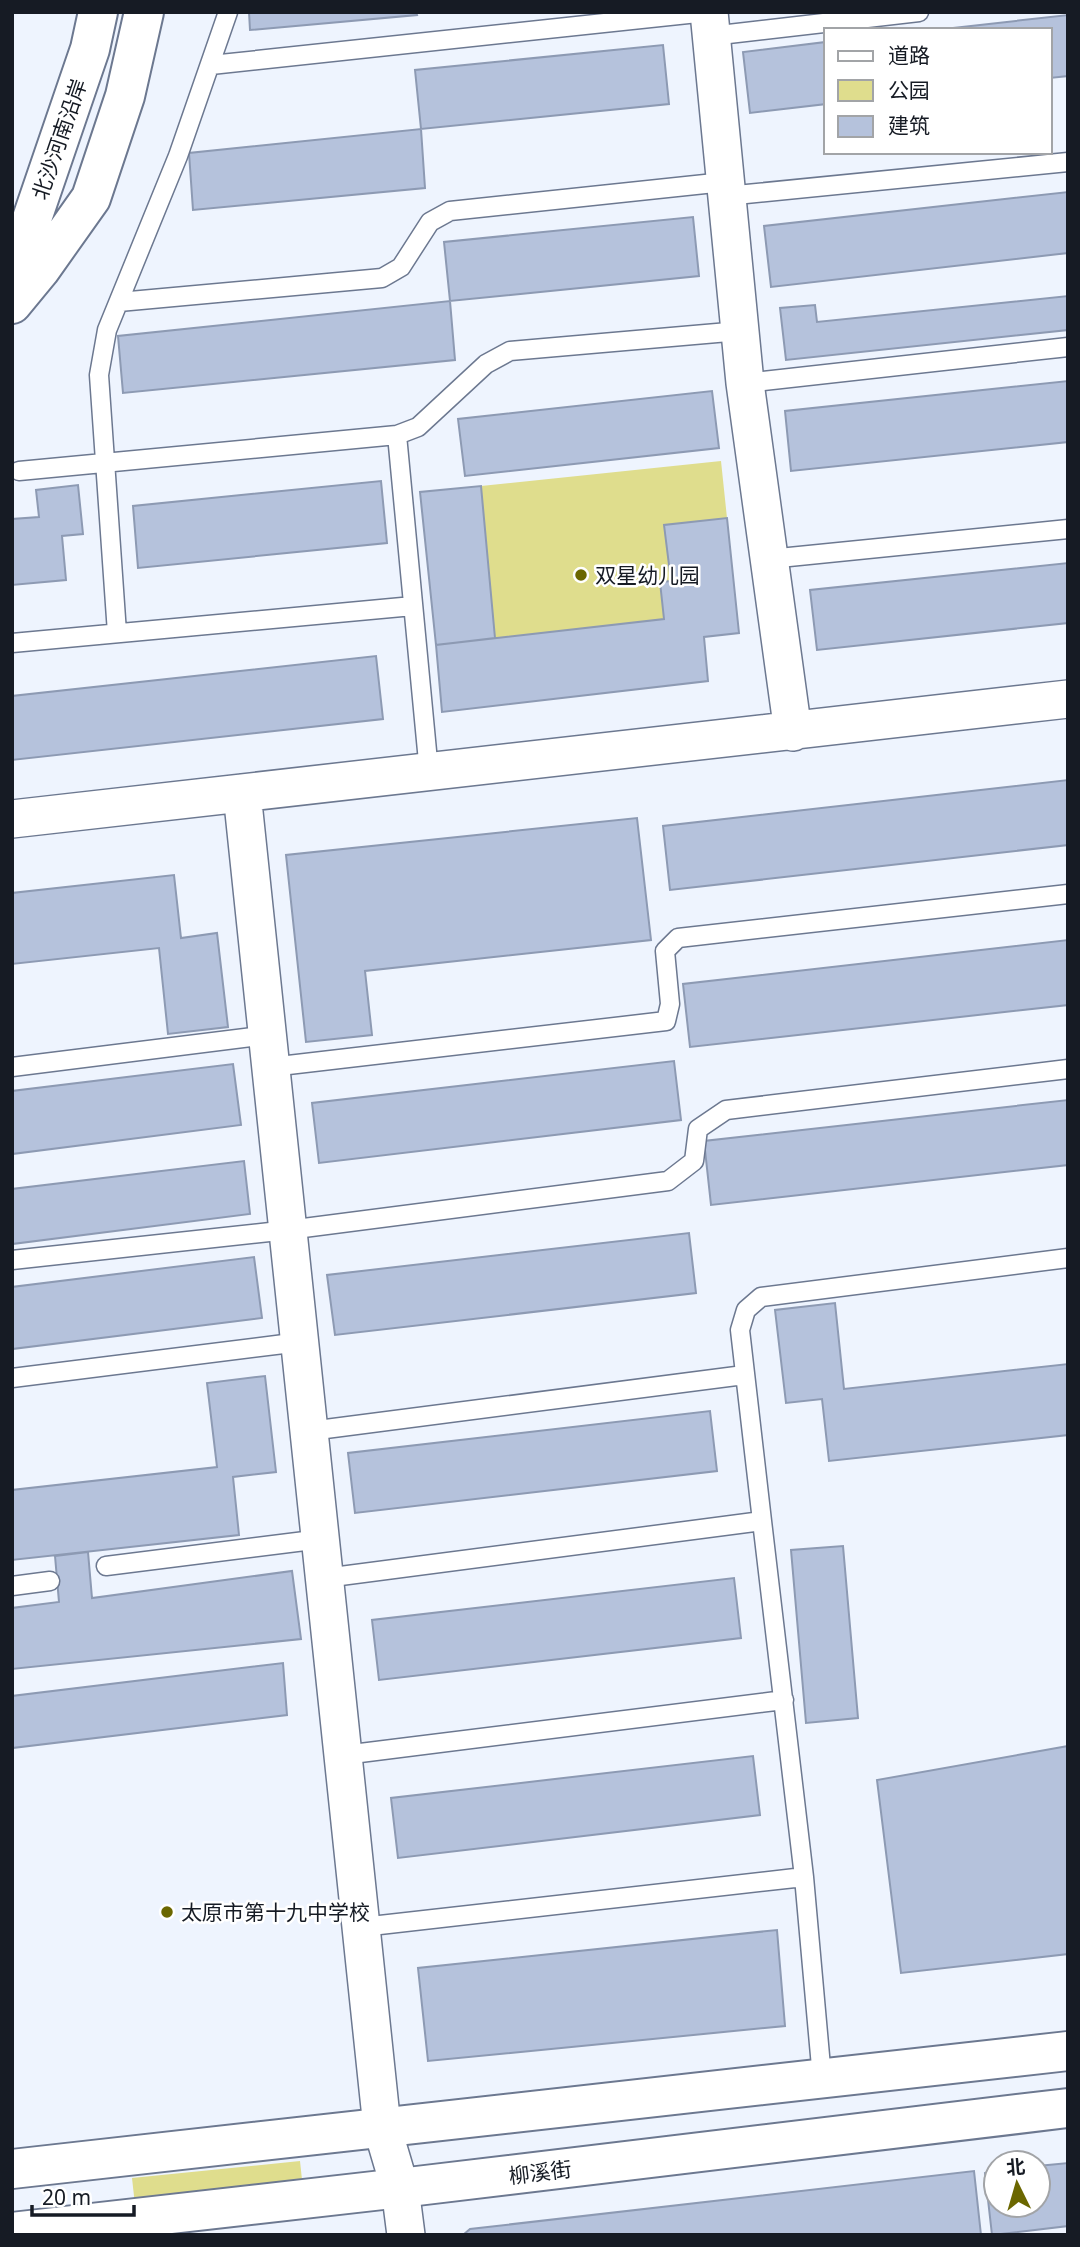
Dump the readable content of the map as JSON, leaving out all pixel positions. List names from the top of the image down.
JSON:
{
  "streets": {
    "street": ["北沙河南沿岸", "柳溪街"]
  },
  "places": ["双星幼儿园", "太原市第十九中学校"],
  "legend": ["道路", "公园", "建筑"],
  "scale_bar": "20 m",
  "north": "top"
}
